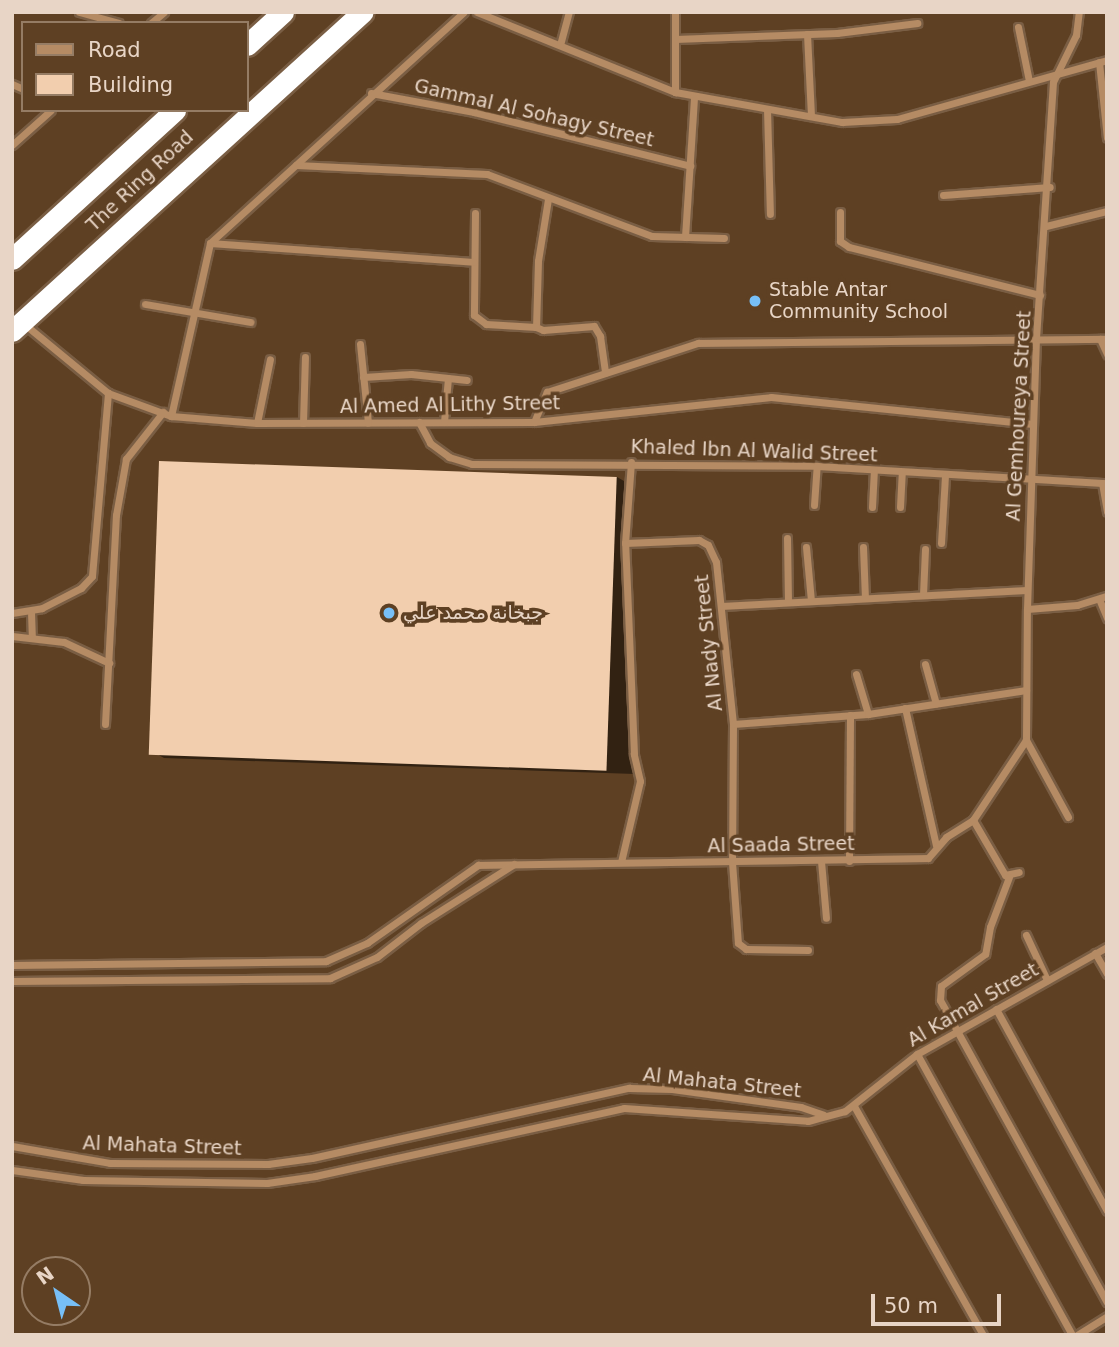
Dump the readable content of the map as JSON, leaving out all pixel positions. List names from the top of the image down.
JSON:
{
  "streets": {
    "highway": ["The Ring Road"],
    "street": [
      "Gammal Al Sohagy Street",
      "Al Amed Al Lithy Street",
      "Al Gemhoureya Street",
      "Khaled Ibn Al Walid Street",
      "Al Nady Street",
      "Al Saada Street",
      "Al Kamal Street",
      "Al Mahata Street"
    ]
  },
  "crossings": [
    ["The Ring Road", "Al Amed Al Lithy Street"],
    ["Al Amed Al Lithy Street", "Al Gemhoureya Street"],
    ["Al Amed Al Lithy Street", "Khaled Ibn Al Walid Street"],
    ["Al Gemhoureya Street", "Khaled Ibn Al Walid Street"],
    ["Al Gemhoureya Street", "Al Saada Street"],
    ["Al Nady Street", "Al Saada Street"],
    ["Al Kamal Street", "Al Mahata Street"]
  ],
  "places": ["Stable Antar Community School", "جبخانة محمد علي"],
  "legend": ["Road", "Building"],
  "scale_bar": "50 m",
  "north": "top left"
}
